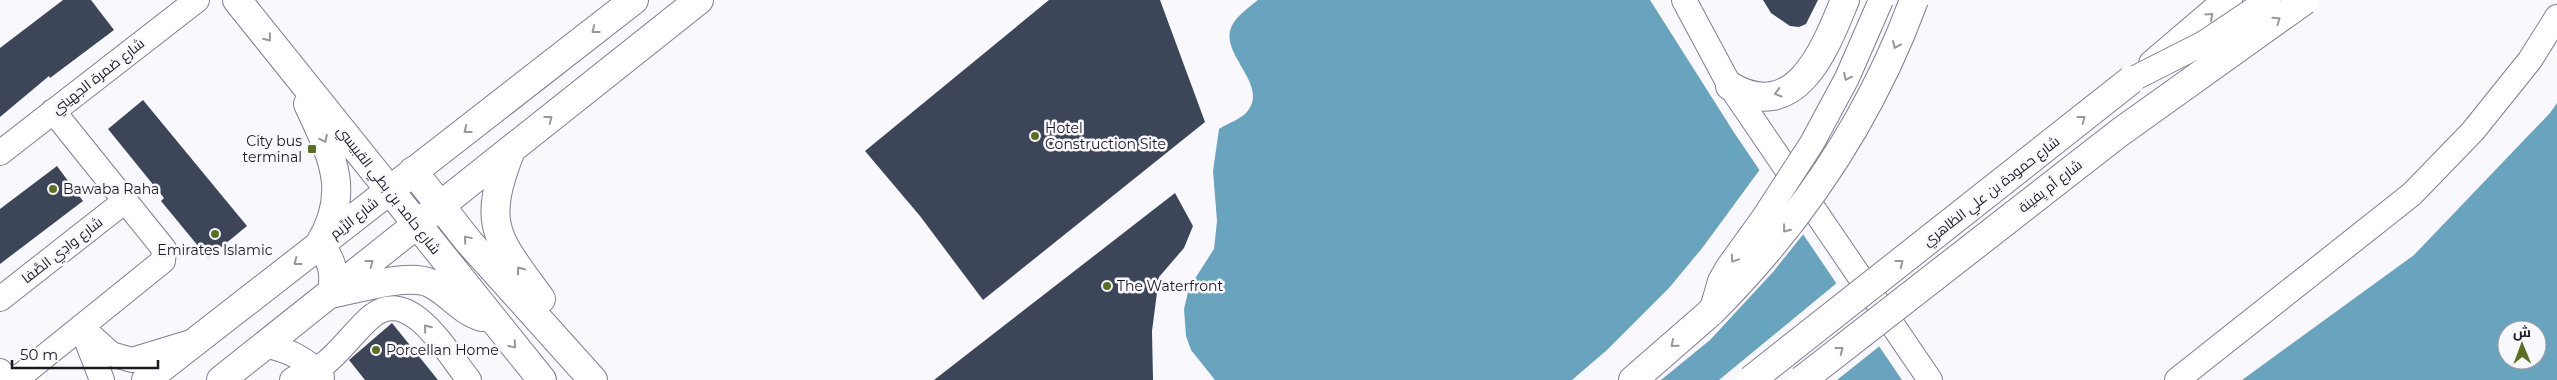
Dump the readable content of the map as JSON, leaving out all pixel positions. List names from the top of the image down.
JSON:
{
  "streets": {
    "main road": [
      "شارع أم يِفينة",
      "شارع حامد بن بطي القبيسي",
      "شارع حمودة بن علي الظاهري",
      "شارع الرِّيم"
    ],
    "street": ["شارع ضمرة الجهيني", "شارع وادِي الصَّفا"]
  },
  "crossings": [
    ["شارع حامد بن بطي القبيسي", "شارع الرِّيم"]
  ],
  "places": {
    "other": [
      "Hotel Construction Site",
      "Bawaba Raha",
      "Emirates Islamic",
      "The Waterfront",
      "Porcellan Home"
    ],
    "transit": ["City bus terminal"]
  },
  "scale_bar": "50 m",
  "north": "top"
}
